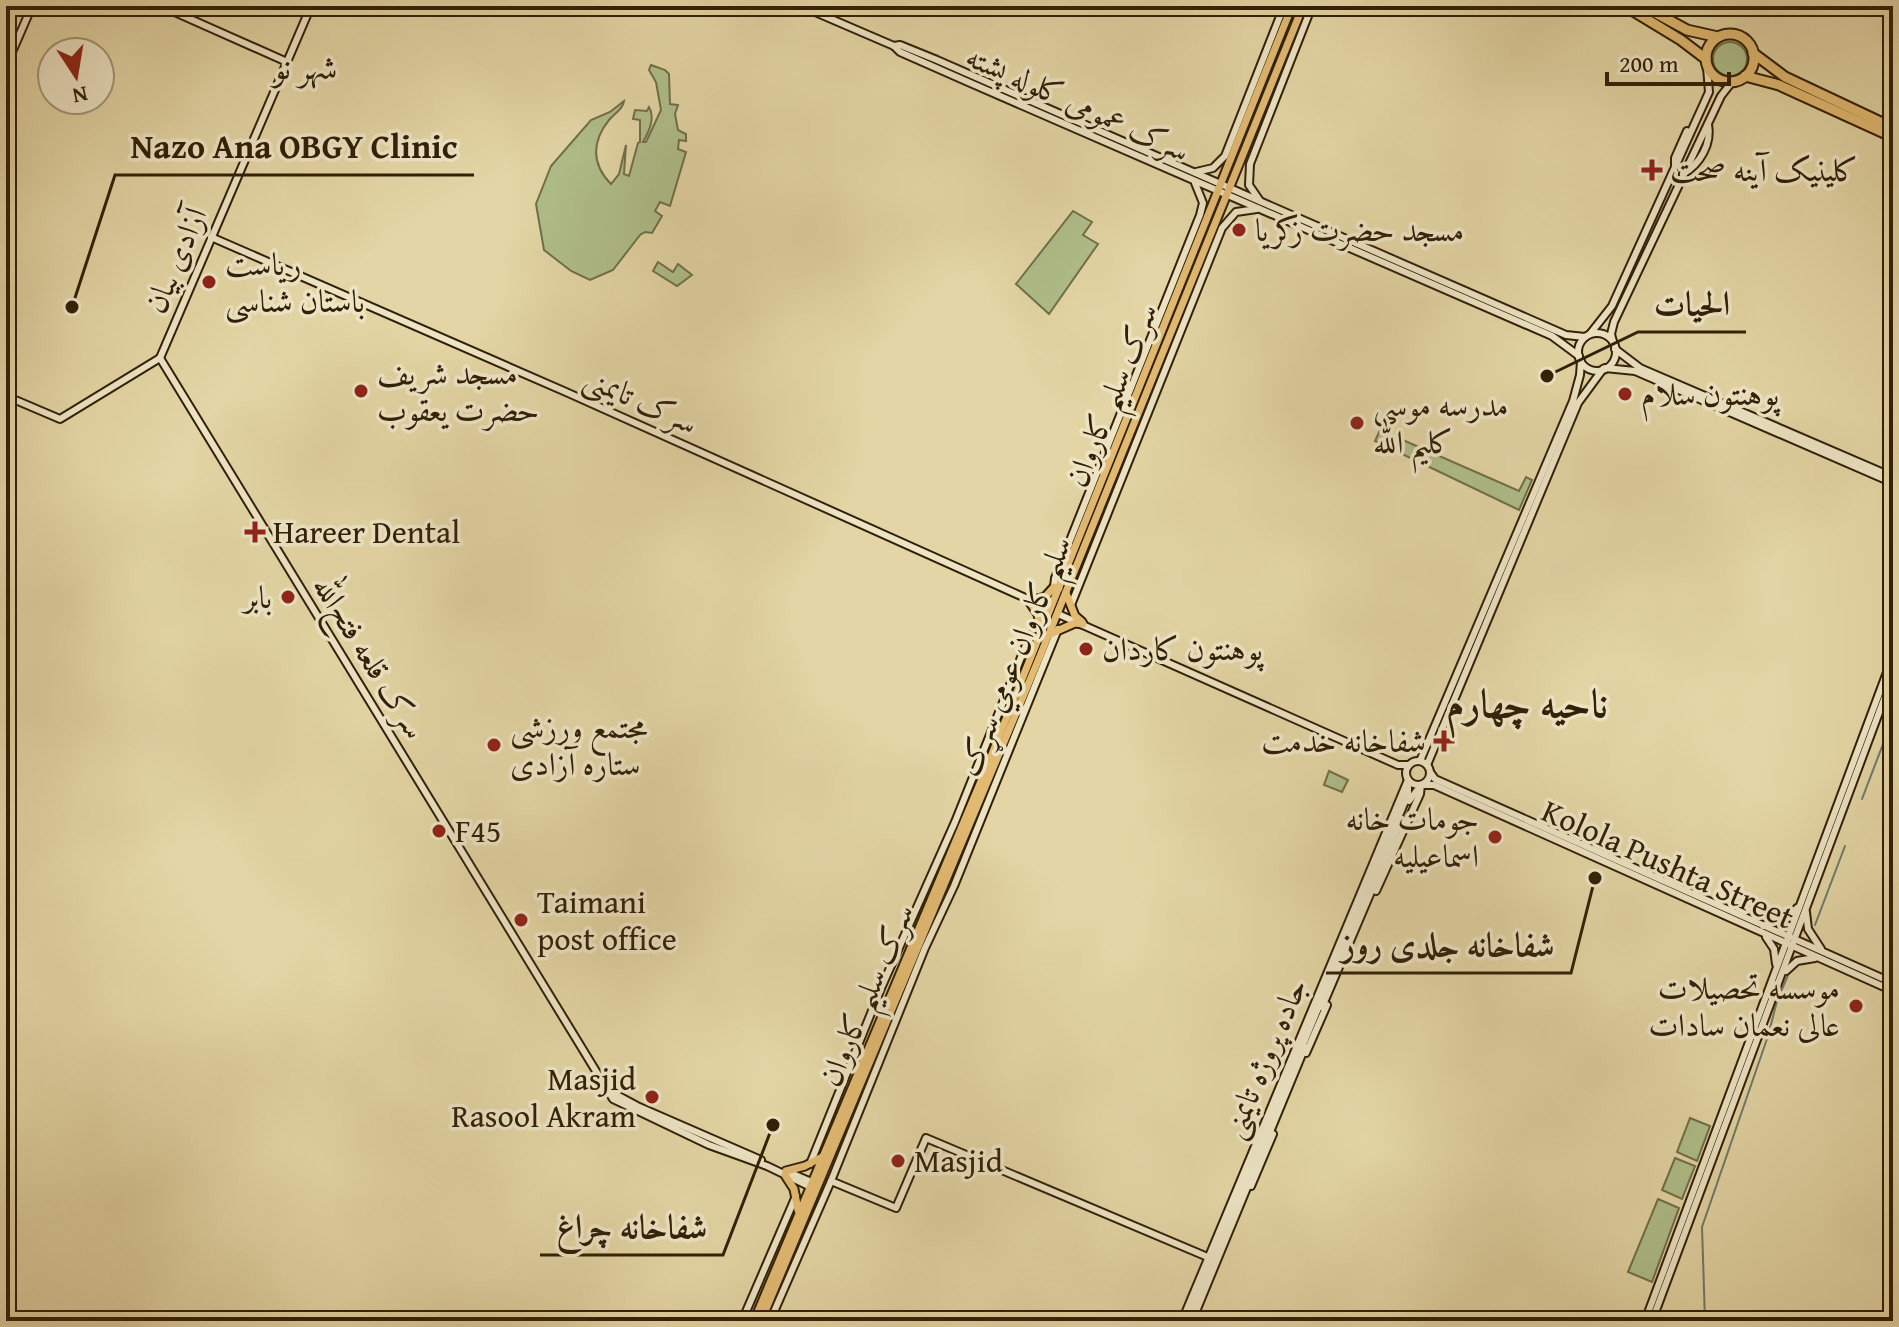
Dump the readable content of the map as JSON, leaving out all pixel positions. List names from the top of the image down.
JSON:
{
  "streets": {
    "main road": [
      "سرک عمومی کلوله پشته",
      "آزادی بیان",
      "سرک سلیم کاروان",
      "سرک تایمنی",
      "سلیم کاروان عومي سړک",
      "سرک قلعه فتح‌الله",
      "Kolola Pushta Street",
      "جاده پروژه تایمنی"
    ]
  },
  "crossings": [
    ["سرک عمومی کلوله پشته", "سلیم کاروان عومي سړک"],
    ["آزادی بیان", "سرک تایمنی"],
    ["آزادی بیان", "سرک قلعه فتح‌الله"],
    ["سرک سلیم کاروان", "سلیم کاروان عومي سړک"],
    ["سرک سلیم کاروان", "سرک قلعه فتح‌الله"],
    ["سرک تایمنی", "سلیم کاروان عومي سړک"],
    ["سلیم کاروان عومي سړک", "سرک قلعه فتح‌الله"],
    ["Kolola Pushta Street", "جاده پروژه تایمنی"]
  ],
  "districts": ["شهر نو", "ناحیه چهارم"],
  "places": {
    "health": ["کلینیک آینه صحت", "Hareer Dental", "شفاخانه خدمت"],
    "other": [
      "مسجد حضرت زکریا",
      "ریاست باستان شناسی",
      "Nazo Ana OBGY Clinic",
      "الحیات",
      "مسجد شریف حضرت یعقوب",
      "پوهنتون سلام",
      "مدرسه موسی کلیم الله",
      "بابر",
      "پوهنتون کاردان",
      "مجتمع ورزشی ستاره آزادی",
      "F45",
      "جومات خانه اسماعيليه",
      "شفاخانه جلدی روز",
      "Taimani post office",
      "موسسه تحصیلات عالی نعمان سادات",
      "Masjid Rasool Akram",
      "شفاخانه چراغ",
      "Masjid"
    ]
  },
  "scale_bar": "200 m",
  "north": "bottom"
}
